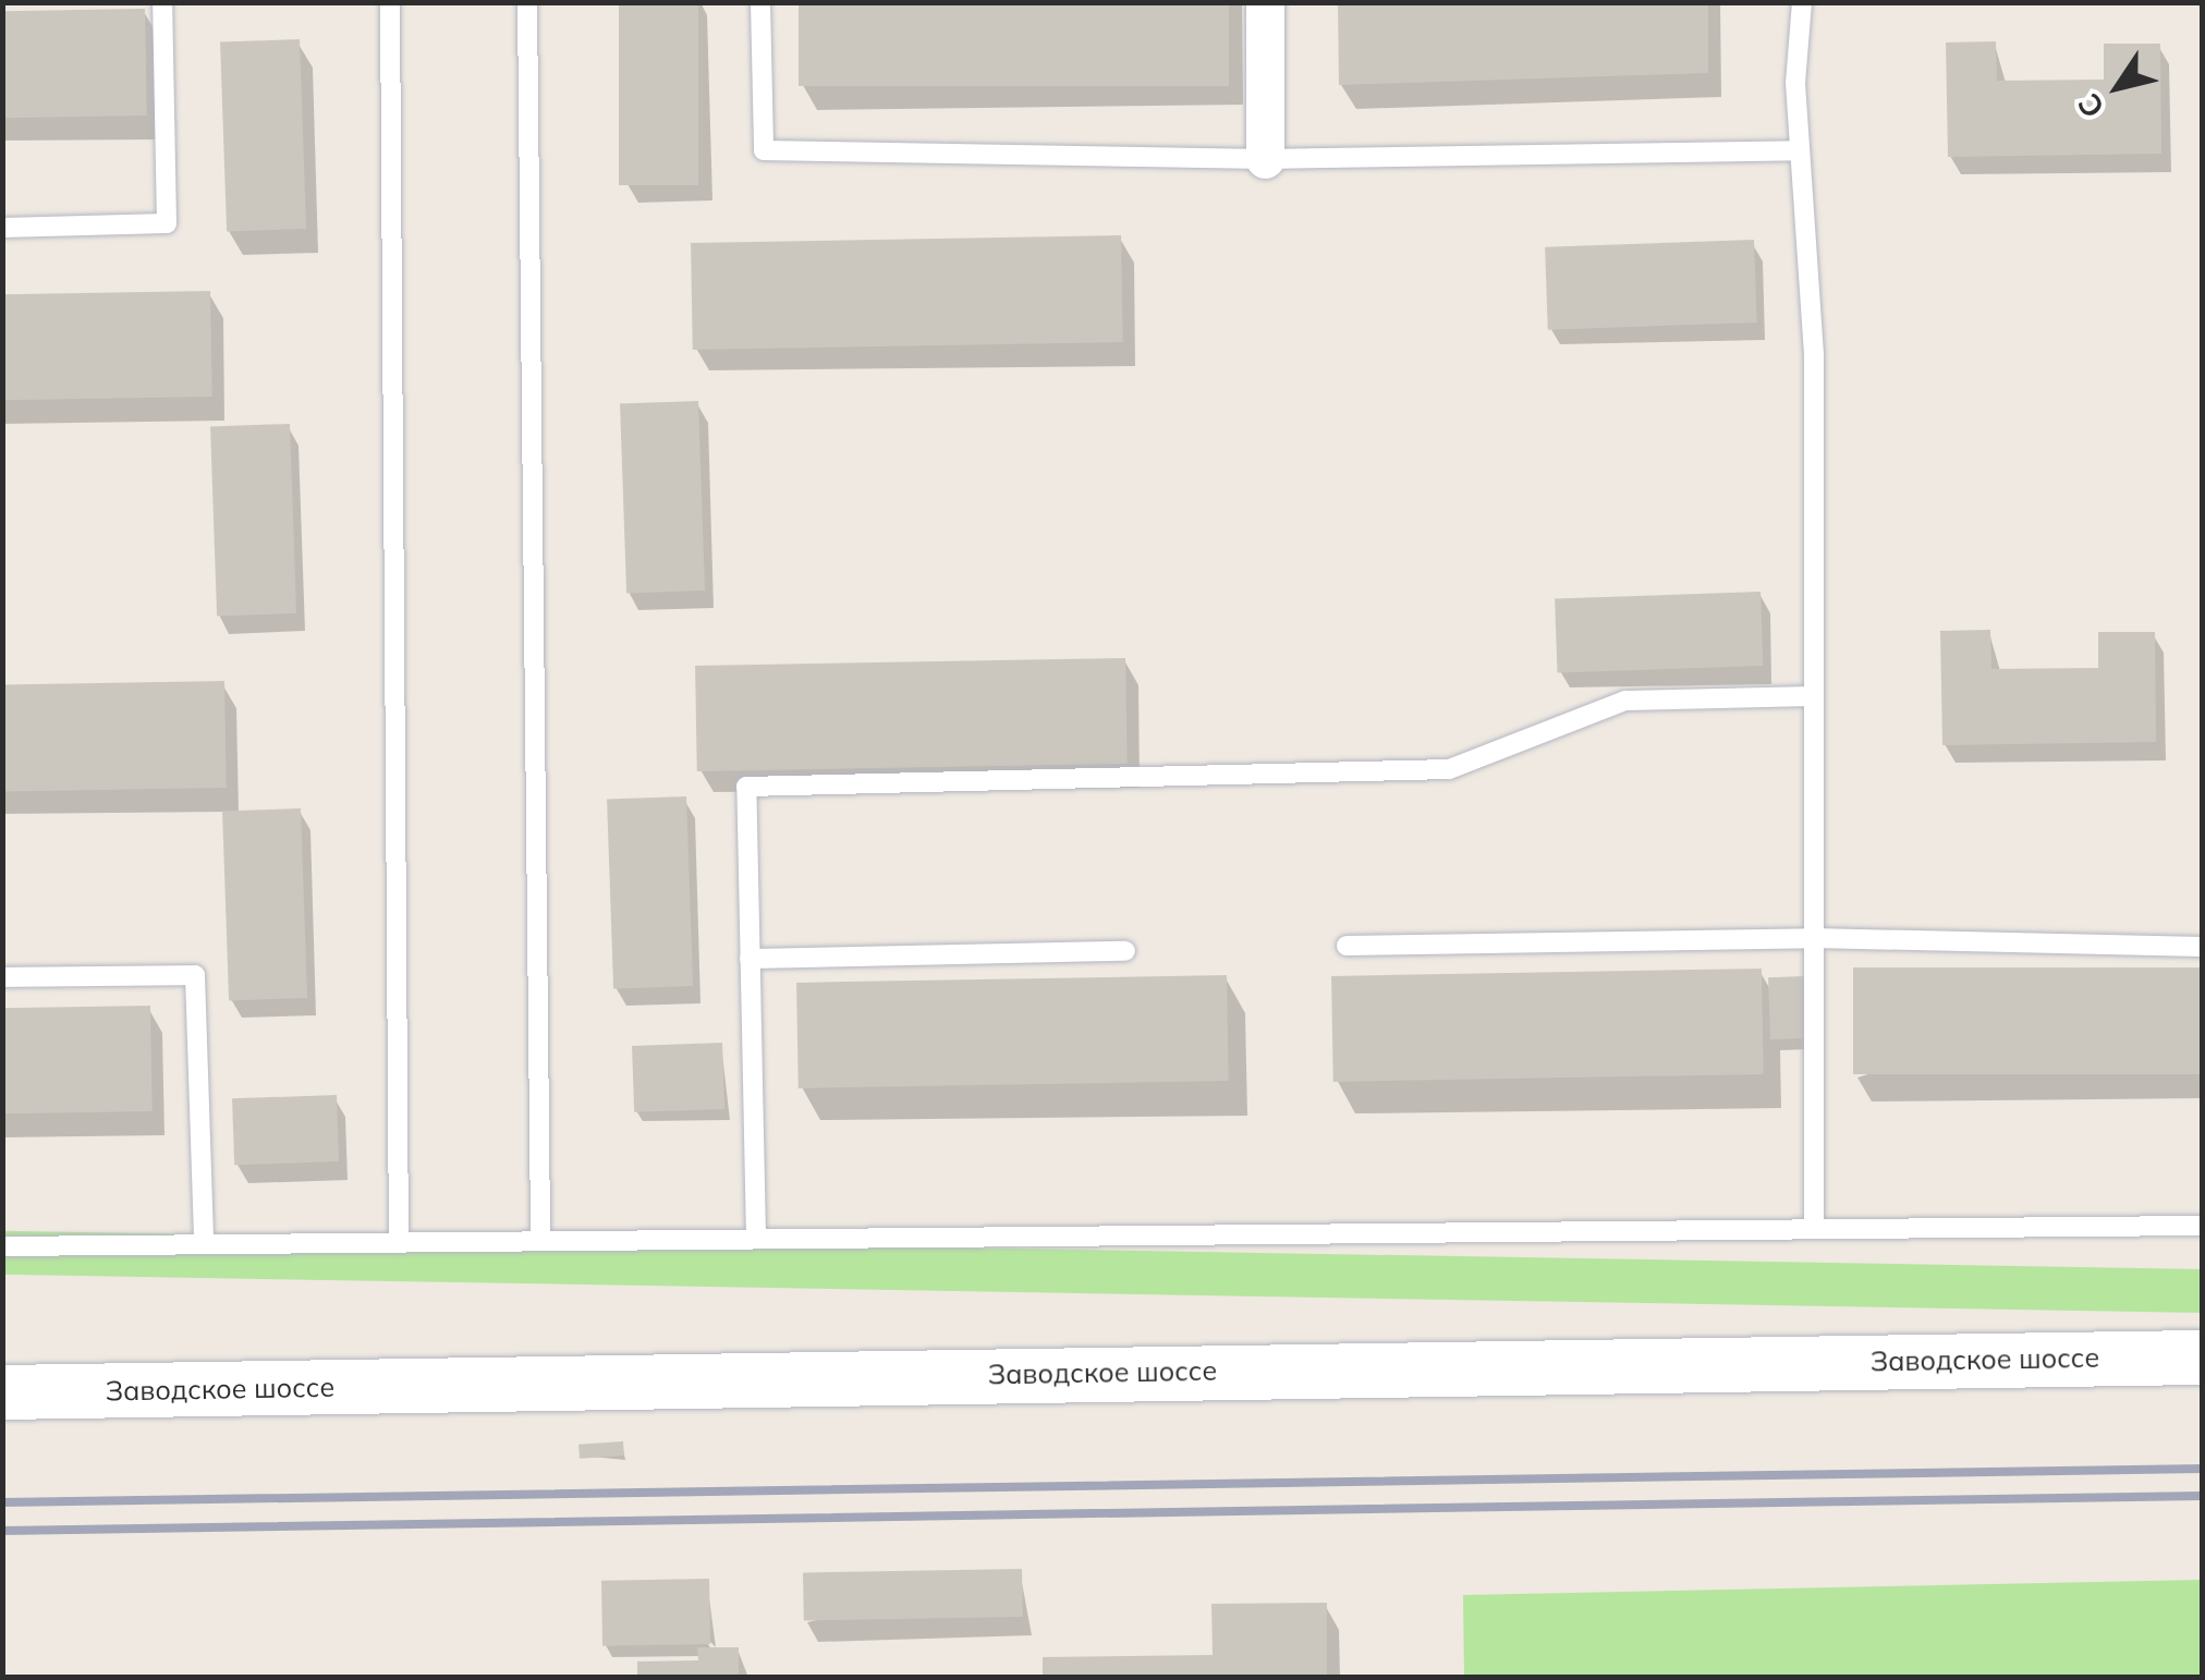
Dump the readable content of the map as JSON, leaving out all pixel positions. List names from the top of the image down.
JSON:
{
  "streets": {
    "main road": ["Заводское шоссе"]
  },
  "north": "bottom left"
}
